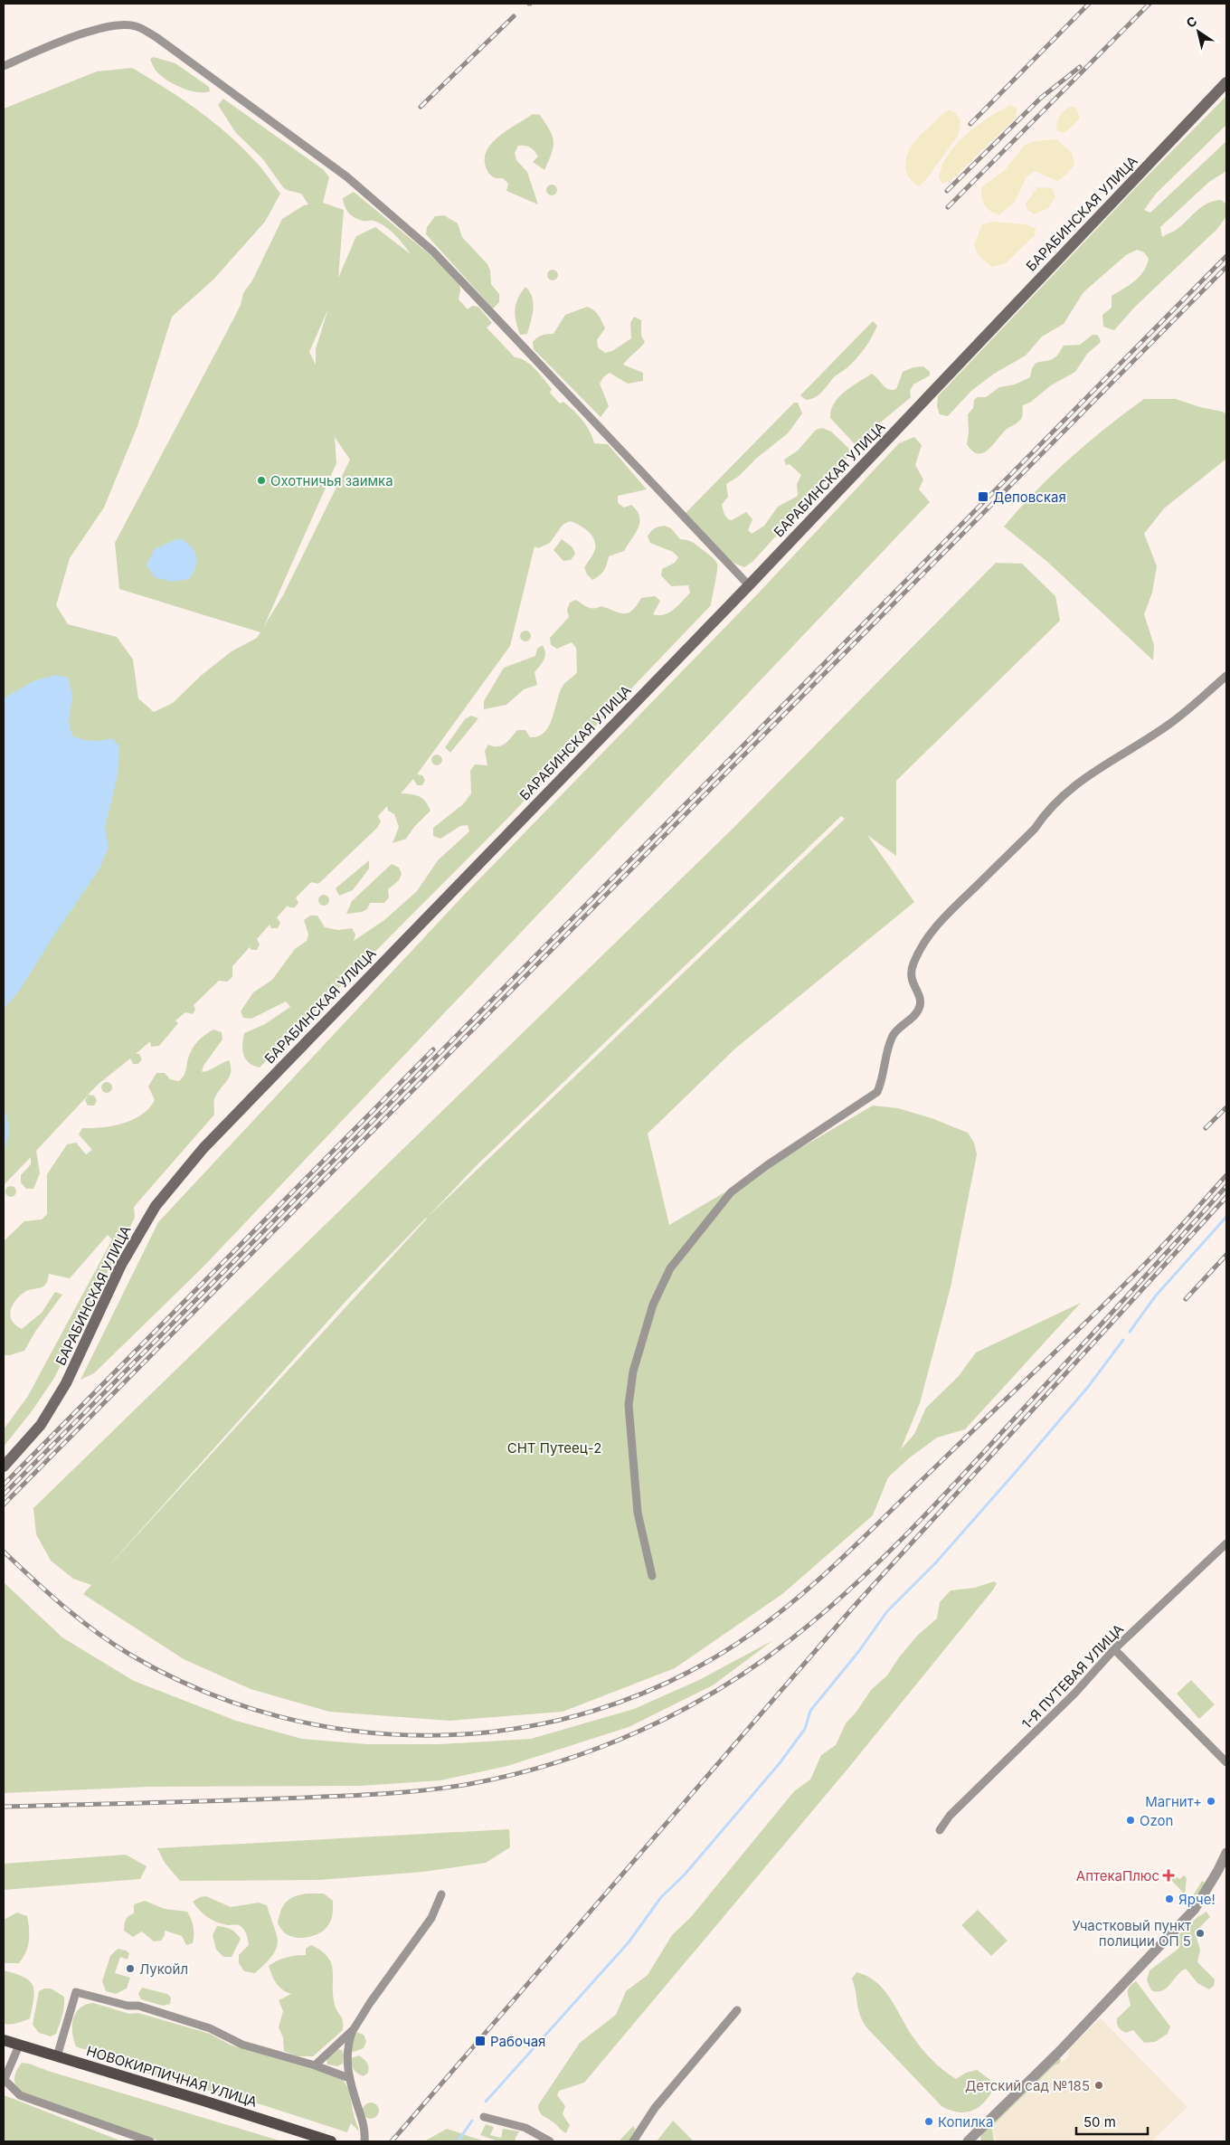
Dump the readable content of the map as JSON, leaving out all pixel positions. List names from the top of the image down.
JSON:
{
  "streets": {
    "main road": ["БАРАБИНСКАЯ УЛИЦА", "НОВОКИРПИЧНАЯ УЛИЦА"],
    "street": ["1-Я ПУТЕВАЯ УЛИЦА"]
  },
  "parks": ["СНТ Путеец-2"],
  "places": {
    "other": [
      "Охотничья заимка",
      "Магнит+",
      "Ozon",
      "Ярче!",
      "Участковый пункт полиции ОП 5",
      "Лукойл",
      "Детский сад №185",
      "Копилка"
    ],
    "transit": ["Деповская", "Рабочая"],
    "health": ["АптекаПлюс"]
  },
  "scale_bar": "50 m",
  "north": "top left"
}
